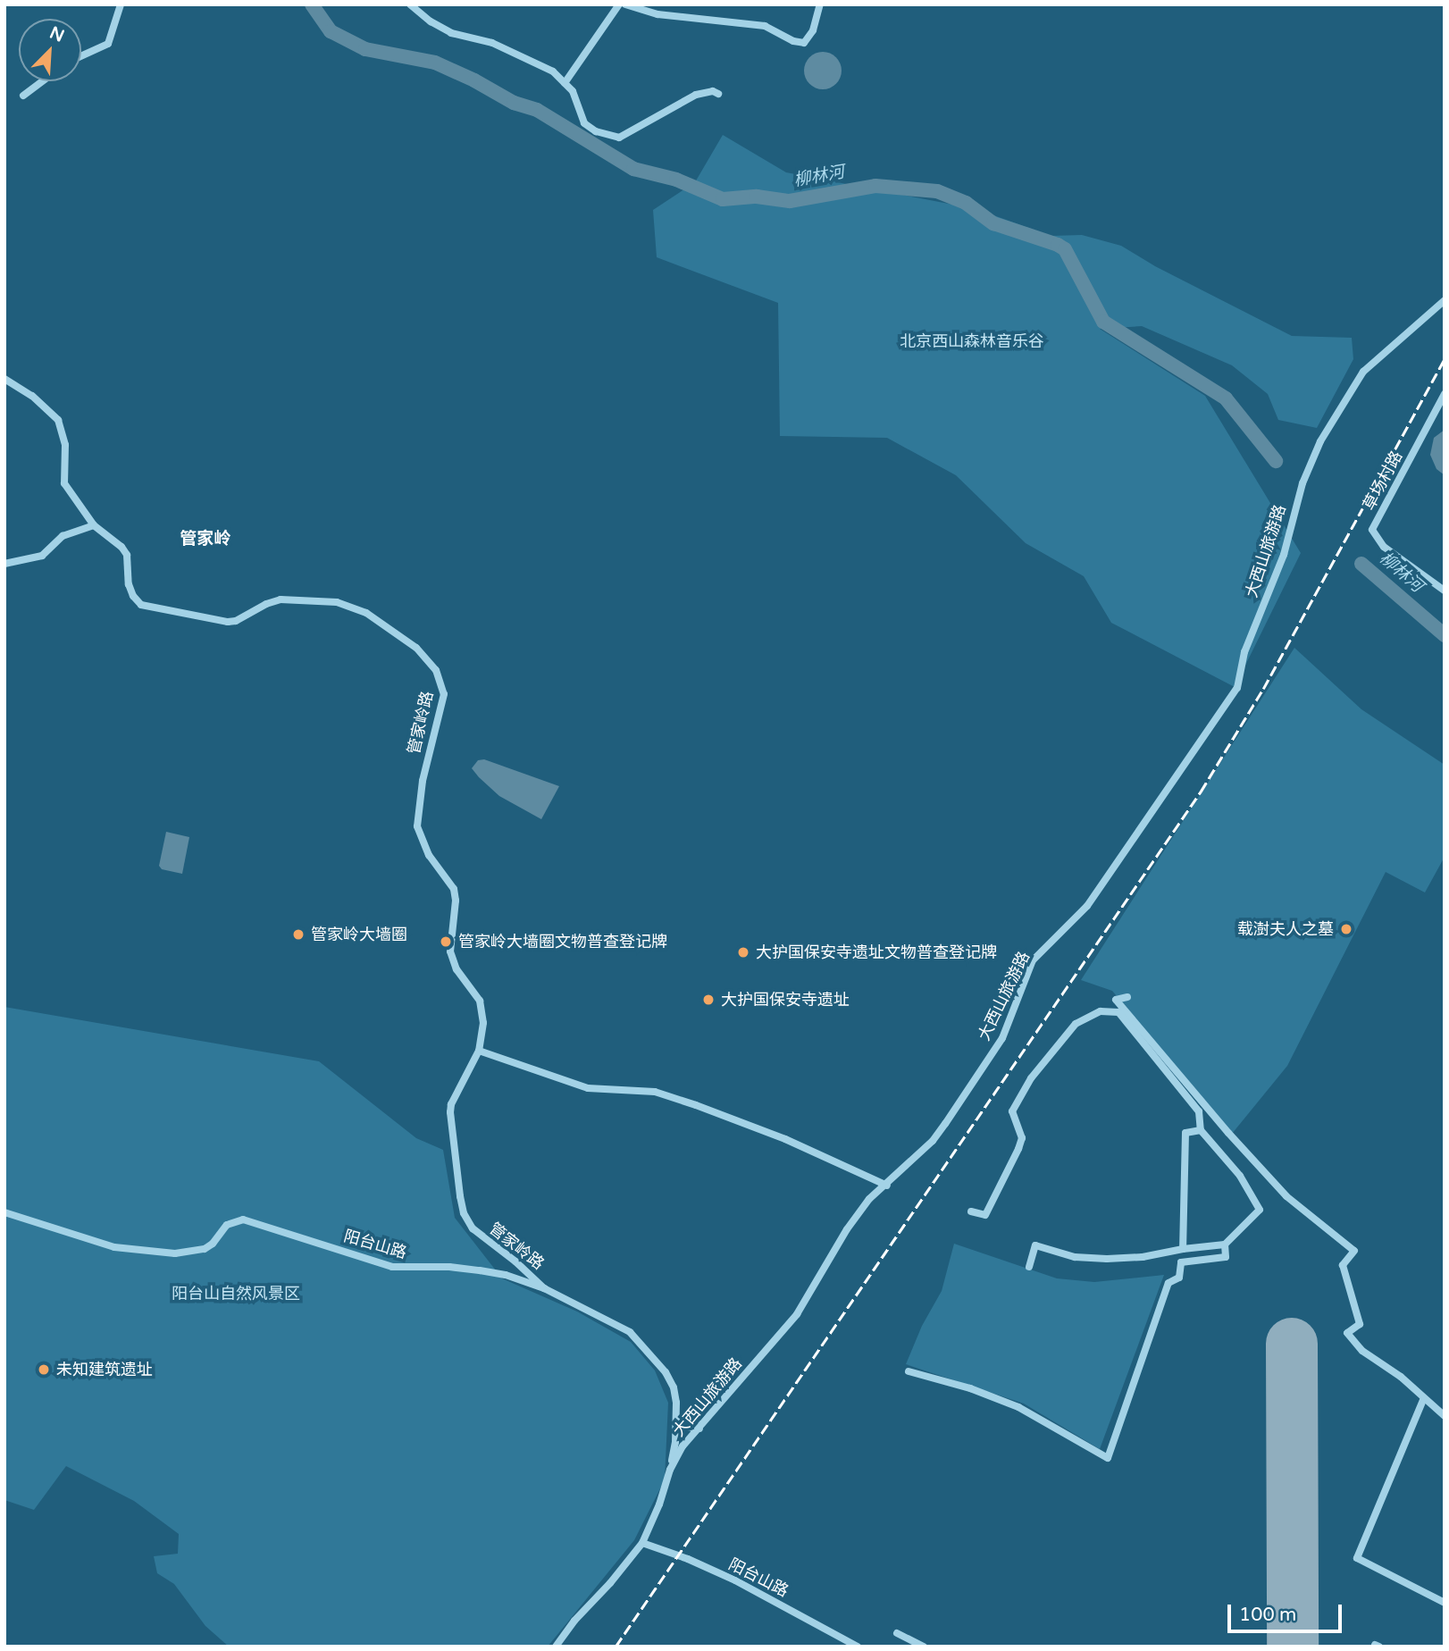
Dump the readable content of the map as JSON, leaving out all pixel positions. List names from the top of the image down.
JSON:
{
  "streets": {
    "street": [
      "草场村路",
      "大西山旅游路",
      "管家岭路",
      "阳台山路"
    ]
  },
  "crossings": [
    ["大西山旅游路", "阳台山路"],
    ["管家岭路", "阳台山路"]
  ],
  "districts": ["管家岭"],
  "water": ["柳林河"],
  "parks": ["北京西山森林音乐谷", "阳台山自然风景区"],
  "places": [
    "载澍夫人之墓",
    "管家岭大墙圈",
    "管家岭大墙圈文物普查登记牌",
    "大护国保安寺遗址文物普查登记牌",
    "大护国保安寺遗址",
    "未知建筑遗址"
  ],
  "scale_bar": "100 m",
  "north": "top right"
}
